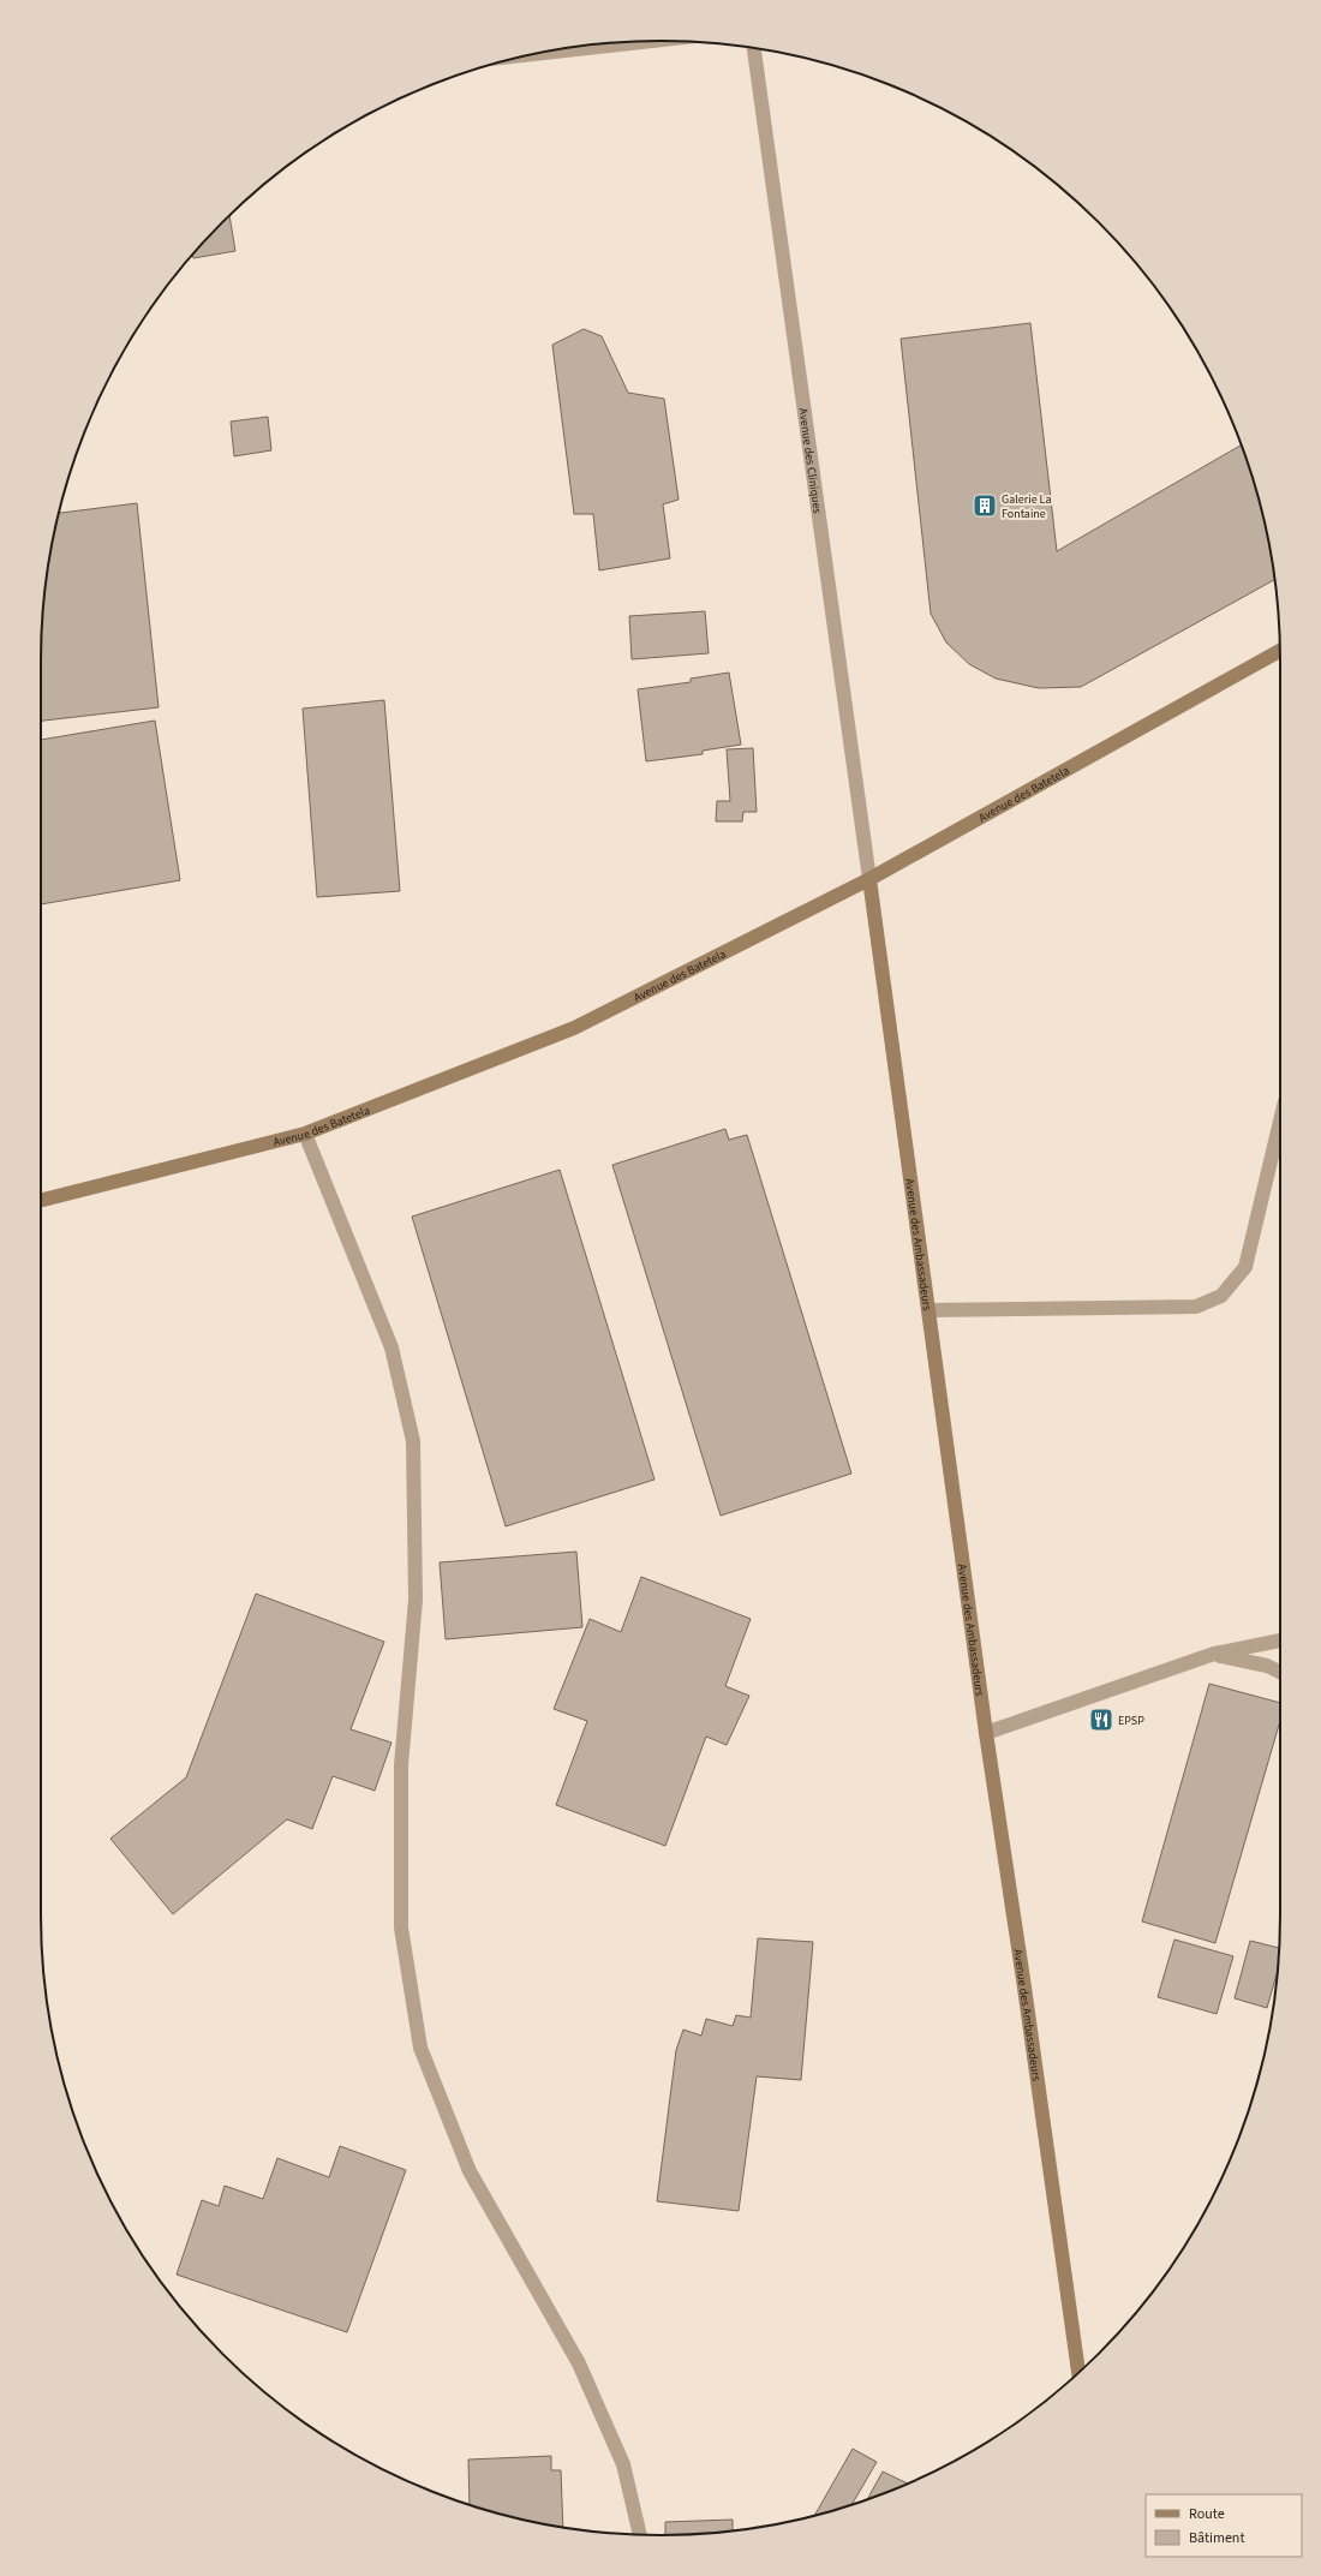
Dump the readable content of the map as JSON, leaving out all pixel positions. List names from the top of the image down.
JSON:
{
  "streets": {
    "street": ["Avenue des Cliniques", "Avenue des Batetela", "Avenue des Ambassadeurs"]
  },
  "crossings": [
    ["Avenue des Cliniques", "Avenue des Batetela"],
    ["Avenue des Cliniques", "Avenue des Ambassadeurs"],
    ["Avenue des Batetela", "Avenue des Ambassadeurs"]
  ],
  "places": {
    "building": ["Galerie La Fontaine"],
    "restaurant": ["EPSP"]
  },
  "legend": ["Route", "Bâtiment"]
}
